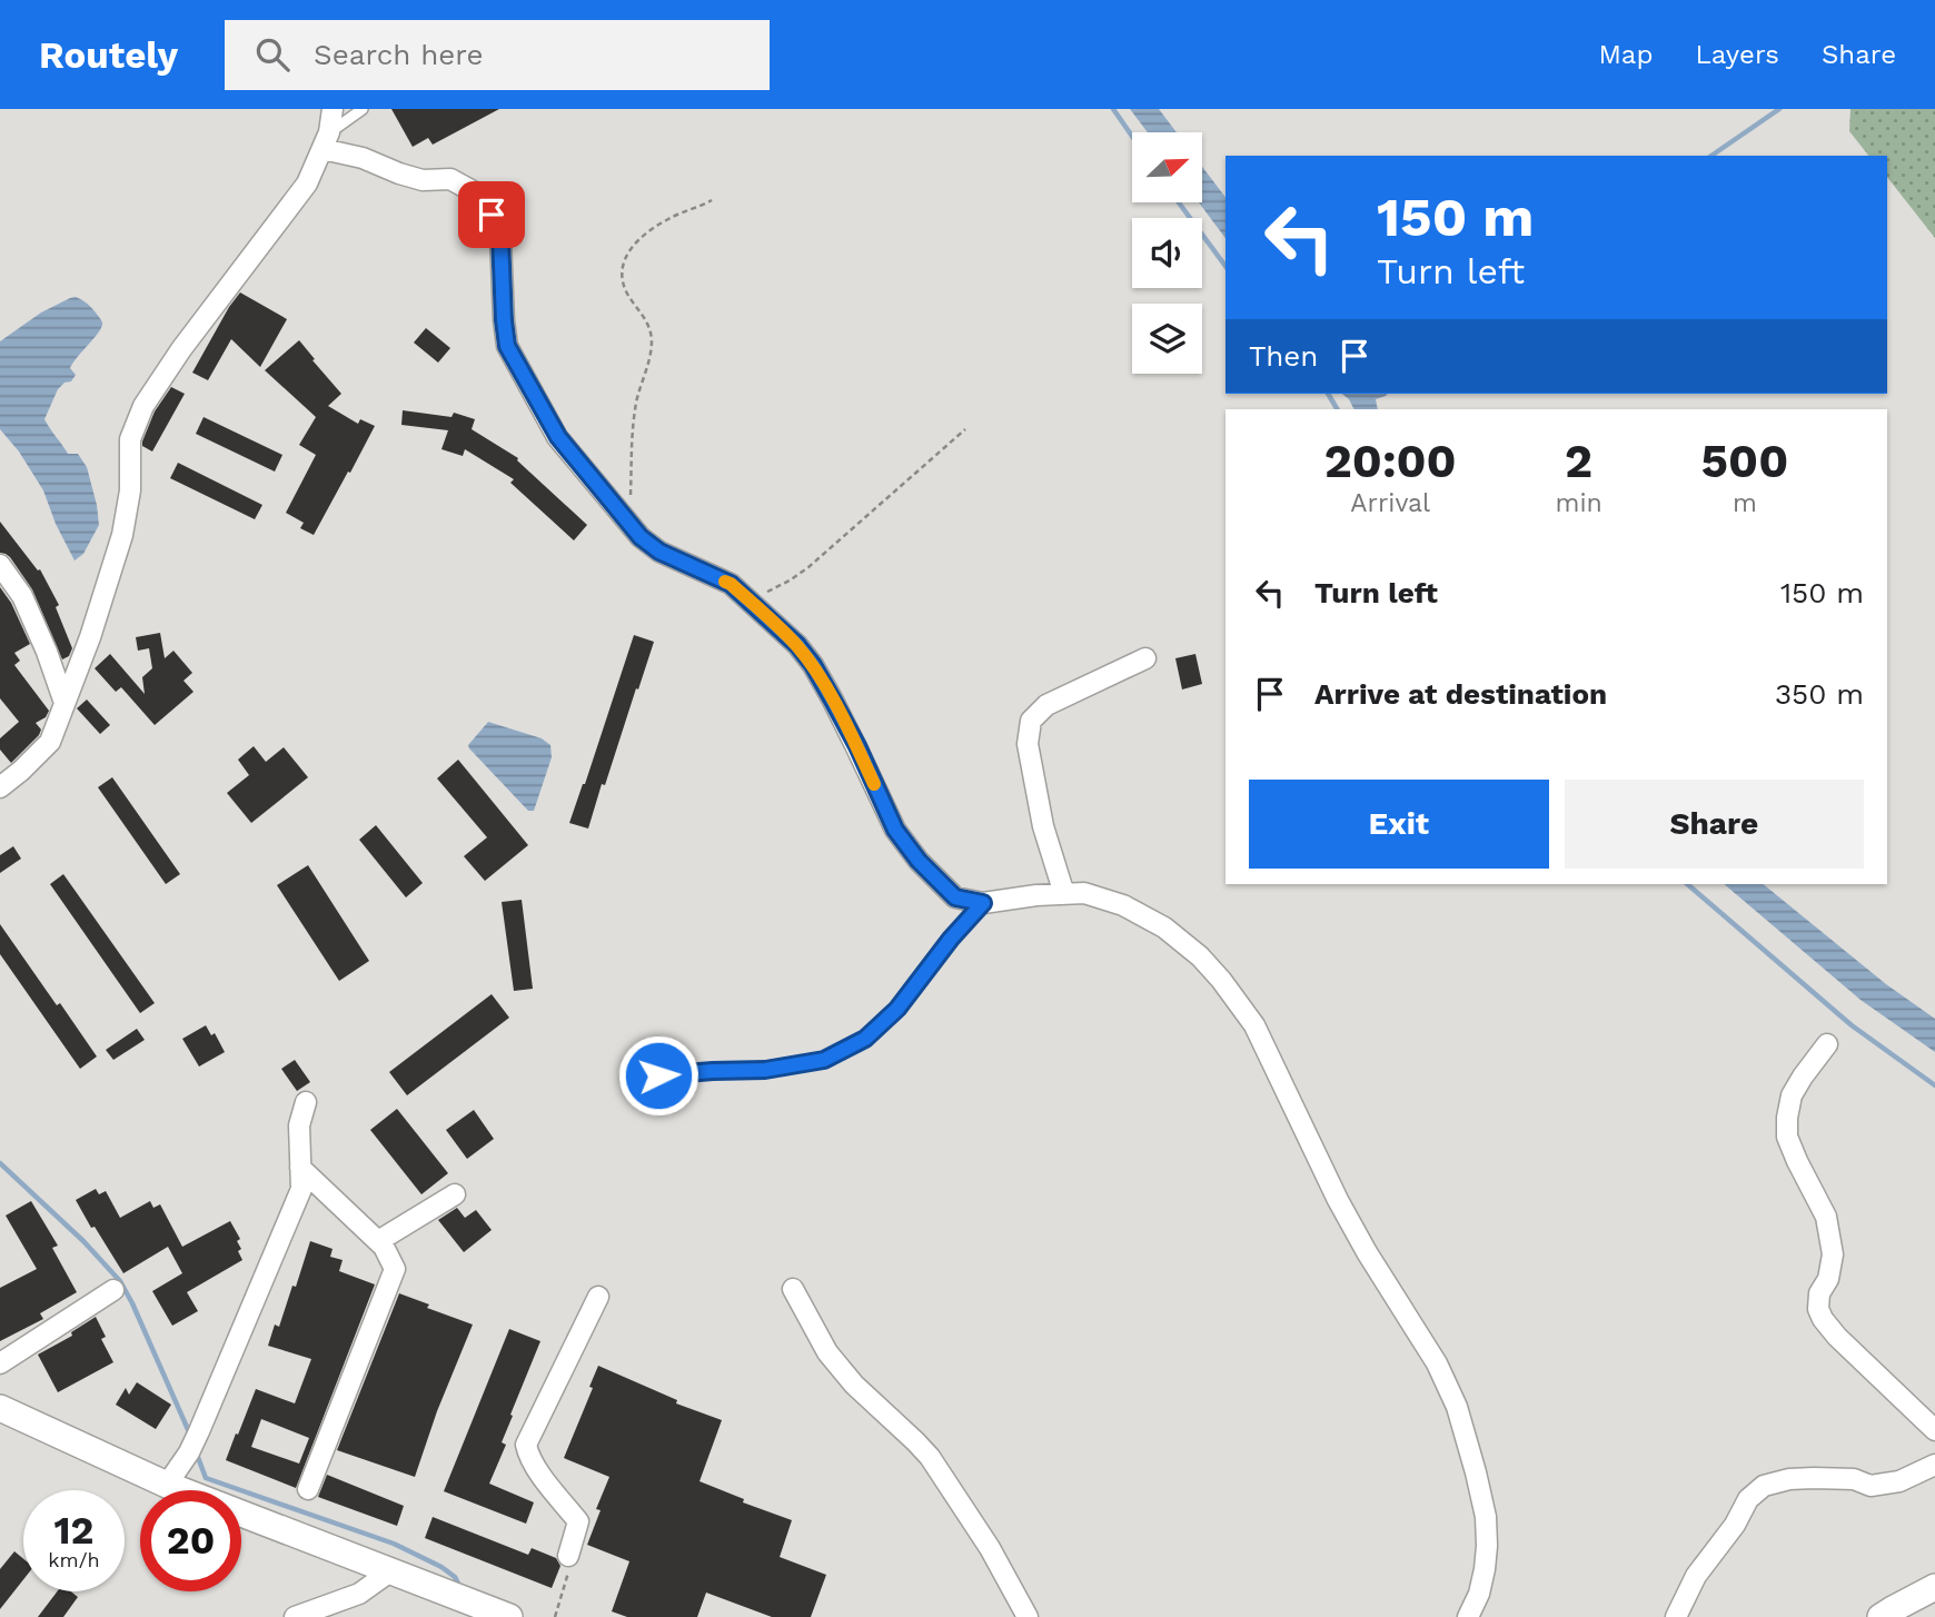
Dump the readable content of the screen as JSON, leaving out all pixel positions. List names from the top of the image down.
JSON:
{
  "north": "top right",
  "page": {
    "header": "Routely",
    "search": "Search here",
    "nav": ["Map", "Layers", "Share"],
    "turn": ["150 m", "Turn left"],
    "then": "Then",
    "eta": [
      "20:00",
      "Arrival",
      "2",
      "min",
      "500",
      "m"
    ],
    "list": [
      {
        "name": "Turn left",
        "value": "150 m"
      },
      {
        "name": "Arrive at destination",
        "value": "350 m"
      }
    ],
    "buttons": ["Exit", "Share"],
    "speed": "12 km/h",
    "limit": "20"
  }
}
